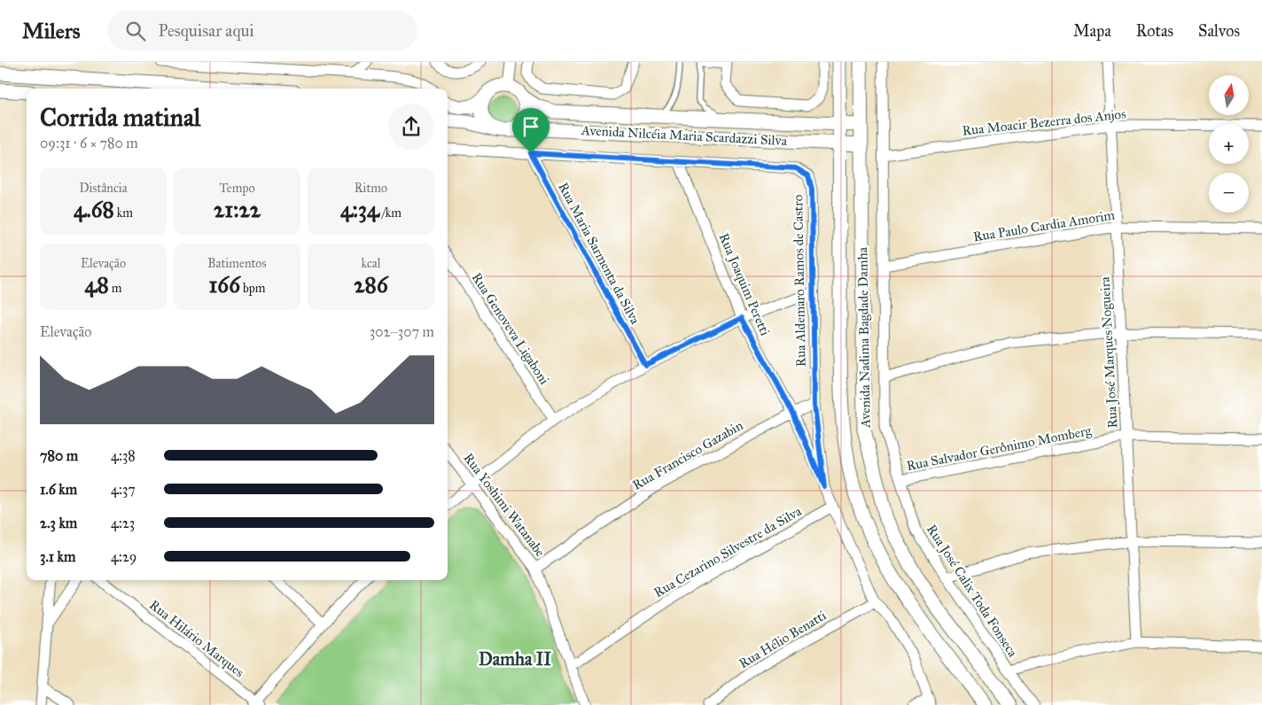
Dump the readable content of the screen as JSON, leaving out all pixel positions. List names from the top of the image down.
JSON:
{
  "streets": {
    "street": [
      "Rua Moacir Bezerra dos Anjos",
      "Avenida Nilcéia Maria Scardazzi Silva",
      "Rua Paulo Cardia Amorim",
      "Rua Maria Sarmenta da Silva",
      "Rua Aldemaro Ramos de Castro",
      "Rua Joaquim Peretti",
      "Rua Genoveva Ligaboni",
      "Avenida Nadima Bagdade Damha",
      "Rua José Marques Nogueira",
      "Rua Salvador Gerônimo Momberg",
      "Rua Francisco Gazabin",
      "Rua Yoshimi Watanabe",
      "Rua Cezarino Silvestre da Silva",
      "Rua José Calix Toda Fonseca",
      "Rua Hilário Marques",
      "Rua Hélio Benatti"
    ]
  },
  "crossings": [
    ["Rua Moacir Bezerra dos Anjos", "Rua José Marques Nogueira"],
    ["Rua Moacir Bezerra dos Anjos", "Rua José Calix Toda Fonseca"],
    ["Avenida Nilcéia Maria Scardazzi Silva", "Avenida Nadima Bagdade Damha"],
    ["Rua Paulo Cardia Amorim", "Rua José Marques Nogueira"],
    ["Rua Paulo Cardia Amorim", "Rua José Calix Toda Fonseca"],
    ["Rua Aldemaro Ramos de Castro", "Rua Joaquim Peretti"],
    ["Rua Aldemaro Ramos de Castro", "Rua Francisco Gazabin"],
    ["Rua Aldemaro Ramos de Castro", "Rua Cezarino Silvestre da Silva"],
    ["Rua Aldemaro Ramos de Castro", "Rua Hélio Benatti"],
    ["Rua Joaquim Peretti", "Rua Francisco Gazabin"],
    ["Rua José Marques Nogueira", "Rua Salvador Gerônimo Momberg"],
    ["Rua Salvador Gerônimo Momberg", "Rua José Calix Toda Fonseca"],
    ["Rua Francisco Gazabin", "Rua Yoshimi Watanabe"],
    ["Rua Yoshimi Watanabe", "Rua Cezarino Silvestre da Silva"]
  ],
  "districts": ["Damha II"],
  "north": "top",
  "page": {
    "header": "Milers",
    "search": "Pesquisar aqui",
    "nav": ["Mapa", "Rotas", "Salvos"],
    "map_buttons": ["+", "−"],
    "heading": ["Corrida matinal", "09:31 · 6 × 780 m"],
    "stats": [
      ["Distância", "4.68 km"],
      ["Tempo", "21:22"],
      ["Ritmo", "4:34 /km"],
      ["Elevação", "48 m"],
      ["Batimentos", "166 bpm"],
      ["kcal", "286"]
    ],
    "chart": ["Elevação", "302–307 m"],
    "list": [
      {
        "name": "780 m",
        "note": "4:38"
      },
      {
        "name": "1.6 km",
        "note": "4:37"
      },
      {
        "name": "2.3 km",
        "note": "4:23"
      },
      {
        "name": "3.1 km",
        "note": "4:29"
      }
    ]
  }
}
